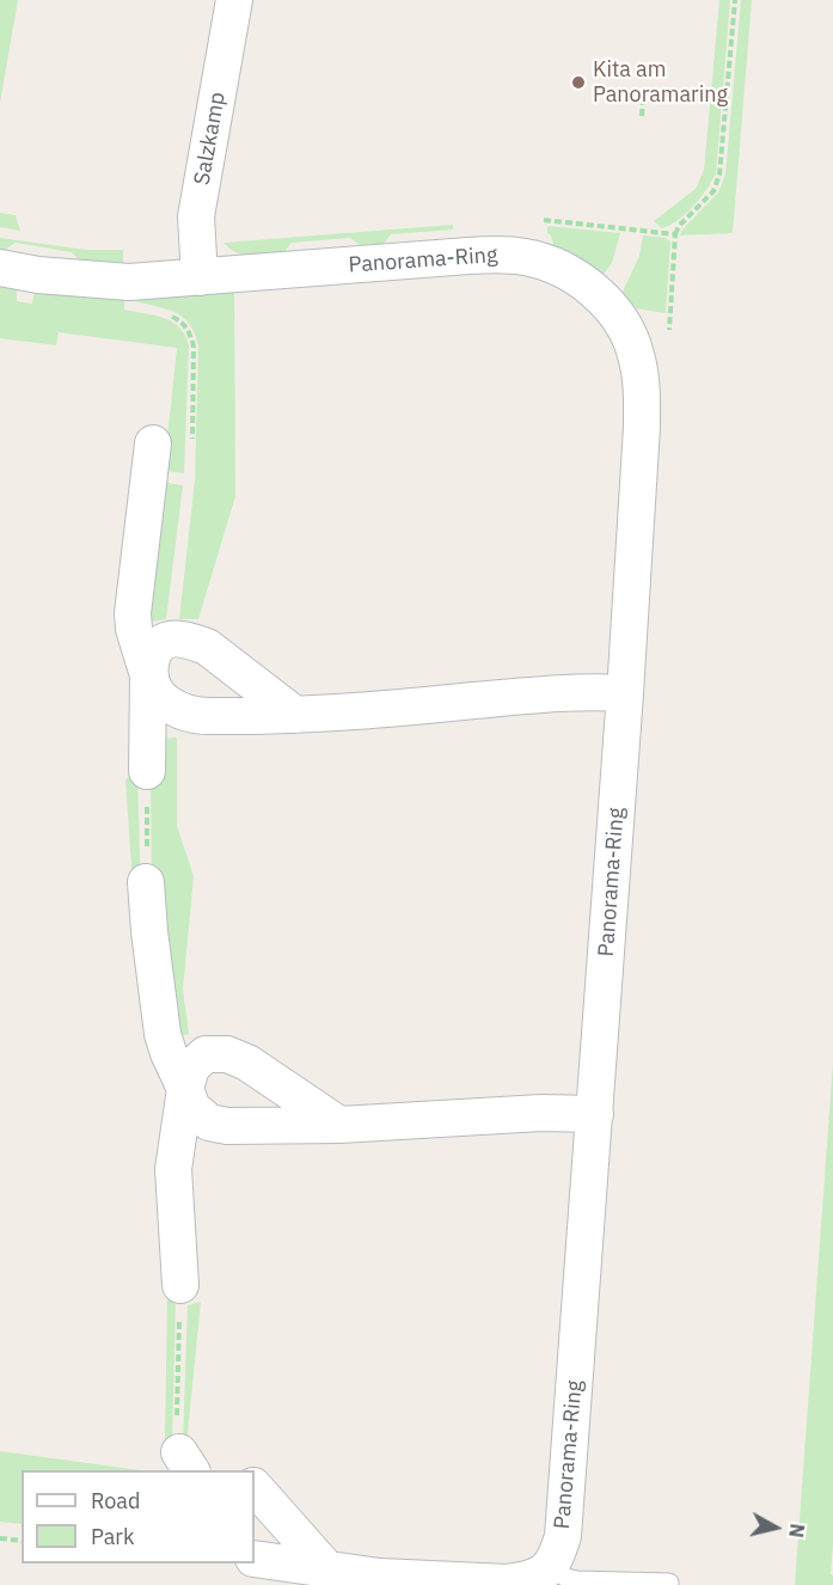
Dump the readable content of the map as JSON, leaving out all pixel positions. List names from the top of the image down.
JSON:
{
  "streets": {
    "street": ["Salzkamp", "Panorama-Ring"]
  },
  "crossings": [
    ["Salzkamp", "Panorama-Ring"]
  ],
  "places": ["Kita am Panoramaring"],
  "legend": ["Road", "Park"],
  "north": "right"
}
